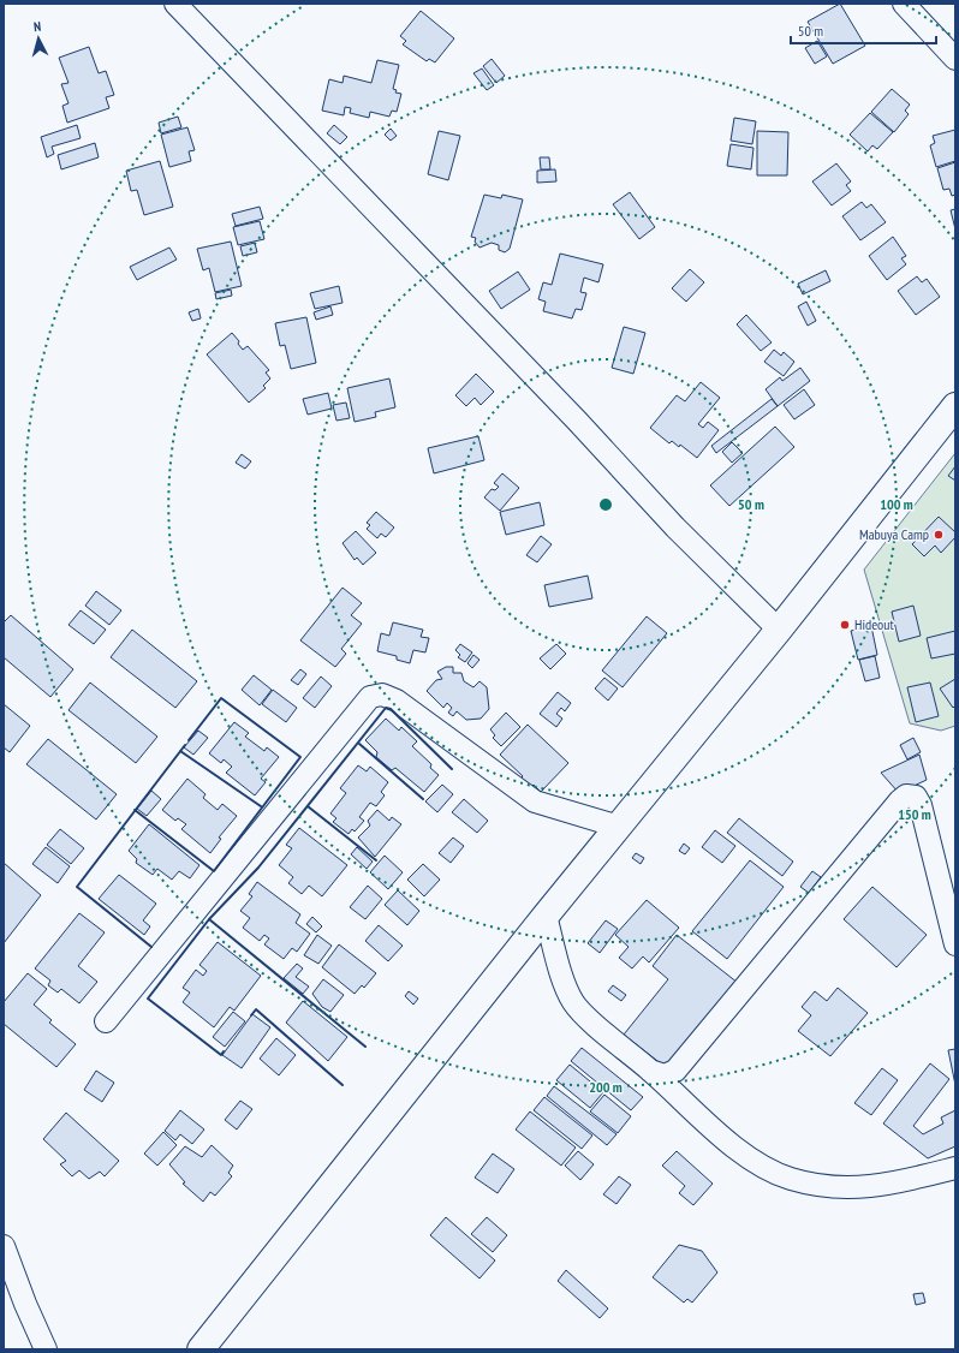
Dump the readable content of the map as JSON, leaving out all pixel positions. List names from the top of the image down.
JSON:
{
  "places": ["Mabuya Camp", "Hideout"],
  "scale_bar": "50 m",
  "north": "top",
  "rings": [
    "50 m",
    "100 m",
    "150 m",
    "200 m"
  ]
}
